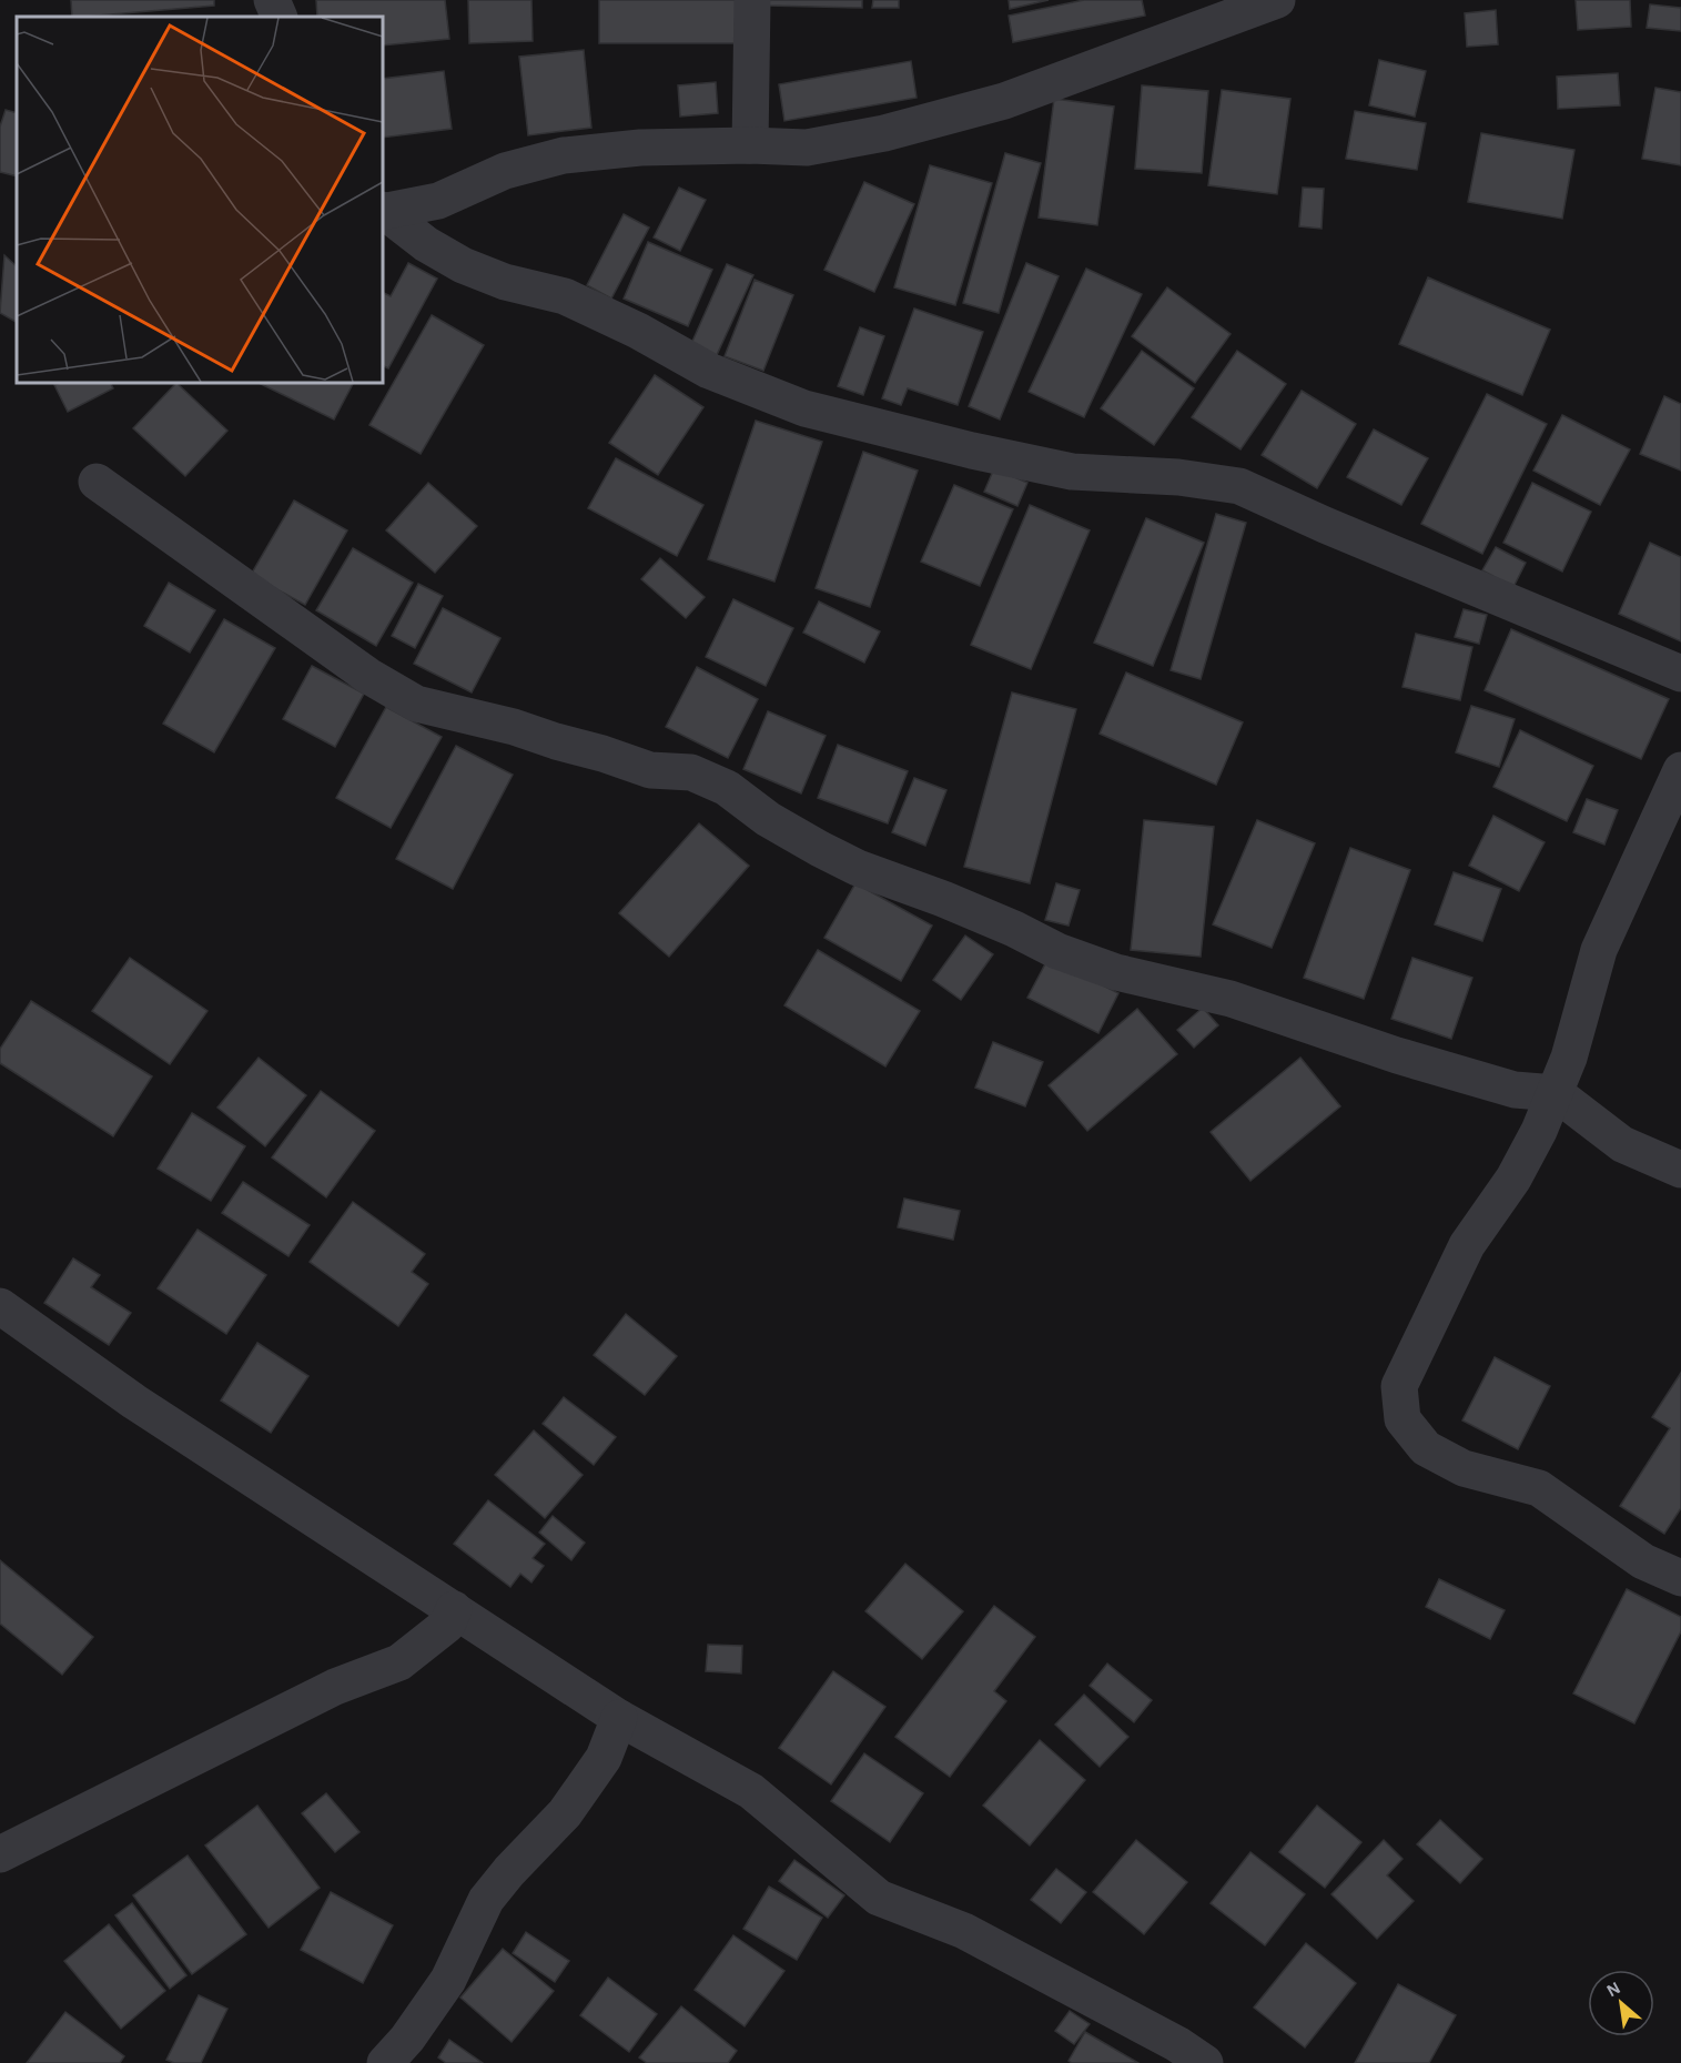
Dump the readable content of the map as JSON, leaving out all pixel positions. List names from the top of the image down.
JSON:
{
  "north": "top left"
}
